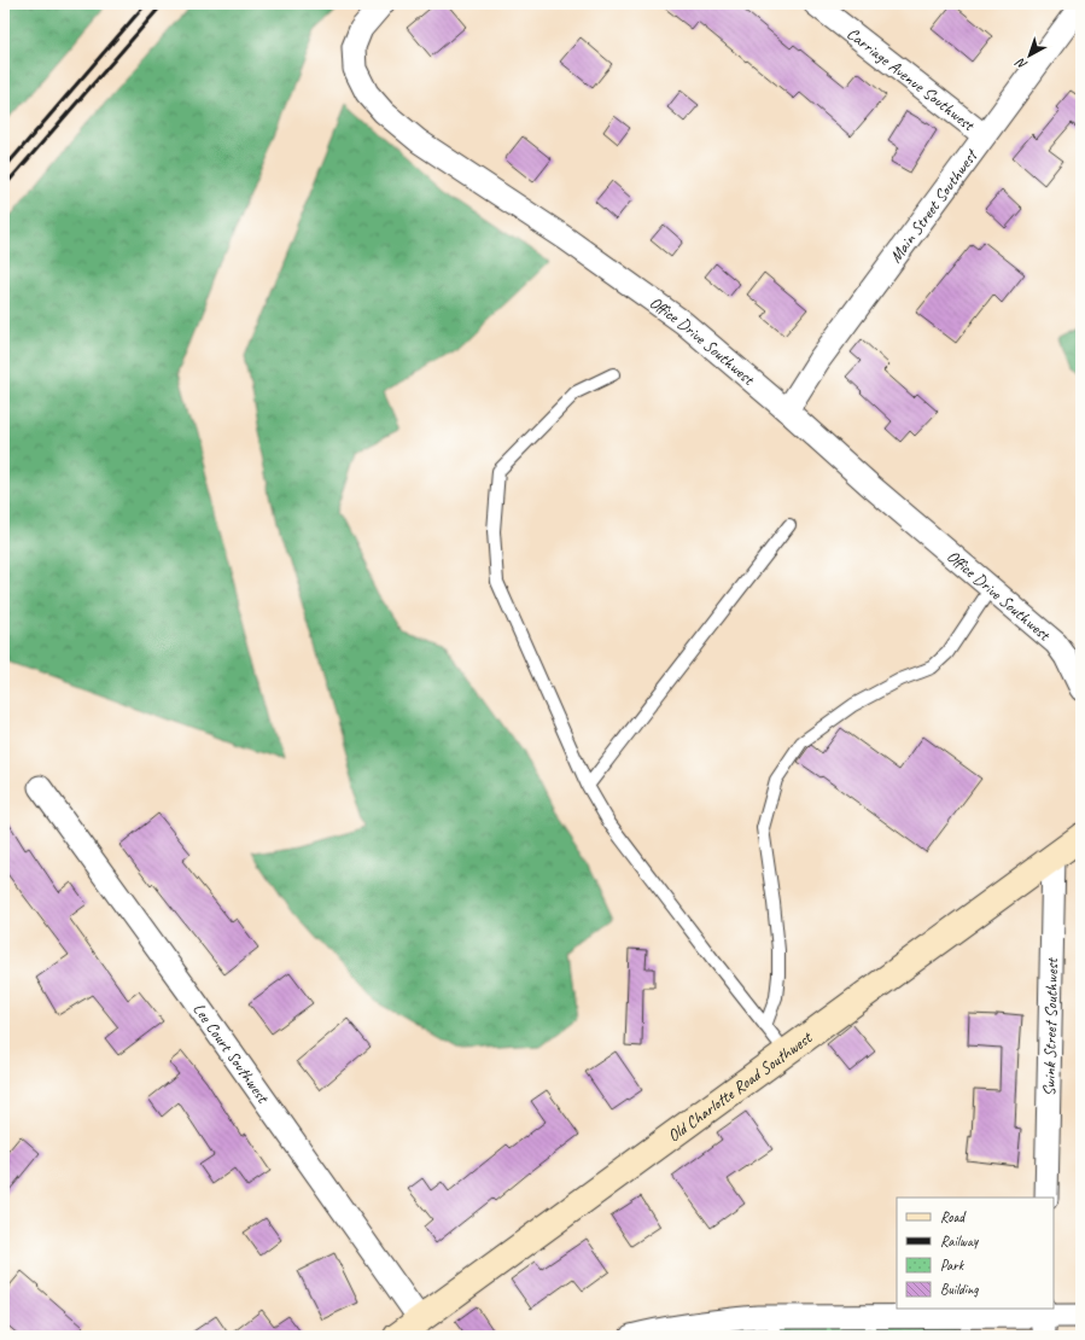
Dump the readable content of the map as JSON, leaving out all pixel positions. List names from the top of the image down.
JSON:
{
  "streets": {
    "street": [
      "Carriage Avenue Southwest",
      "Main Street Southwest",
      "Office Drive Southwest",
      "Swink Street Southwest",
      "Lee Court Southwest",
      "Old Charlotte Road Southwest"
    ]
  },
  "crossings": [
    ["Carriage Avenue Southwest", "Main Street Southwest"],
    ["Main Street Southwest", "Office Drive Southwest"],
    ["Swink Street Southwest", "Old Charlotte Road Southwest"],
    ["Lee Court Southwest", "Old Charlotte Road Southwest"]
  ],
  "legend": [
    "Road",
    "Railway",
    "Park",
    "Building"
  ],
  "north": "bottom left"
}
